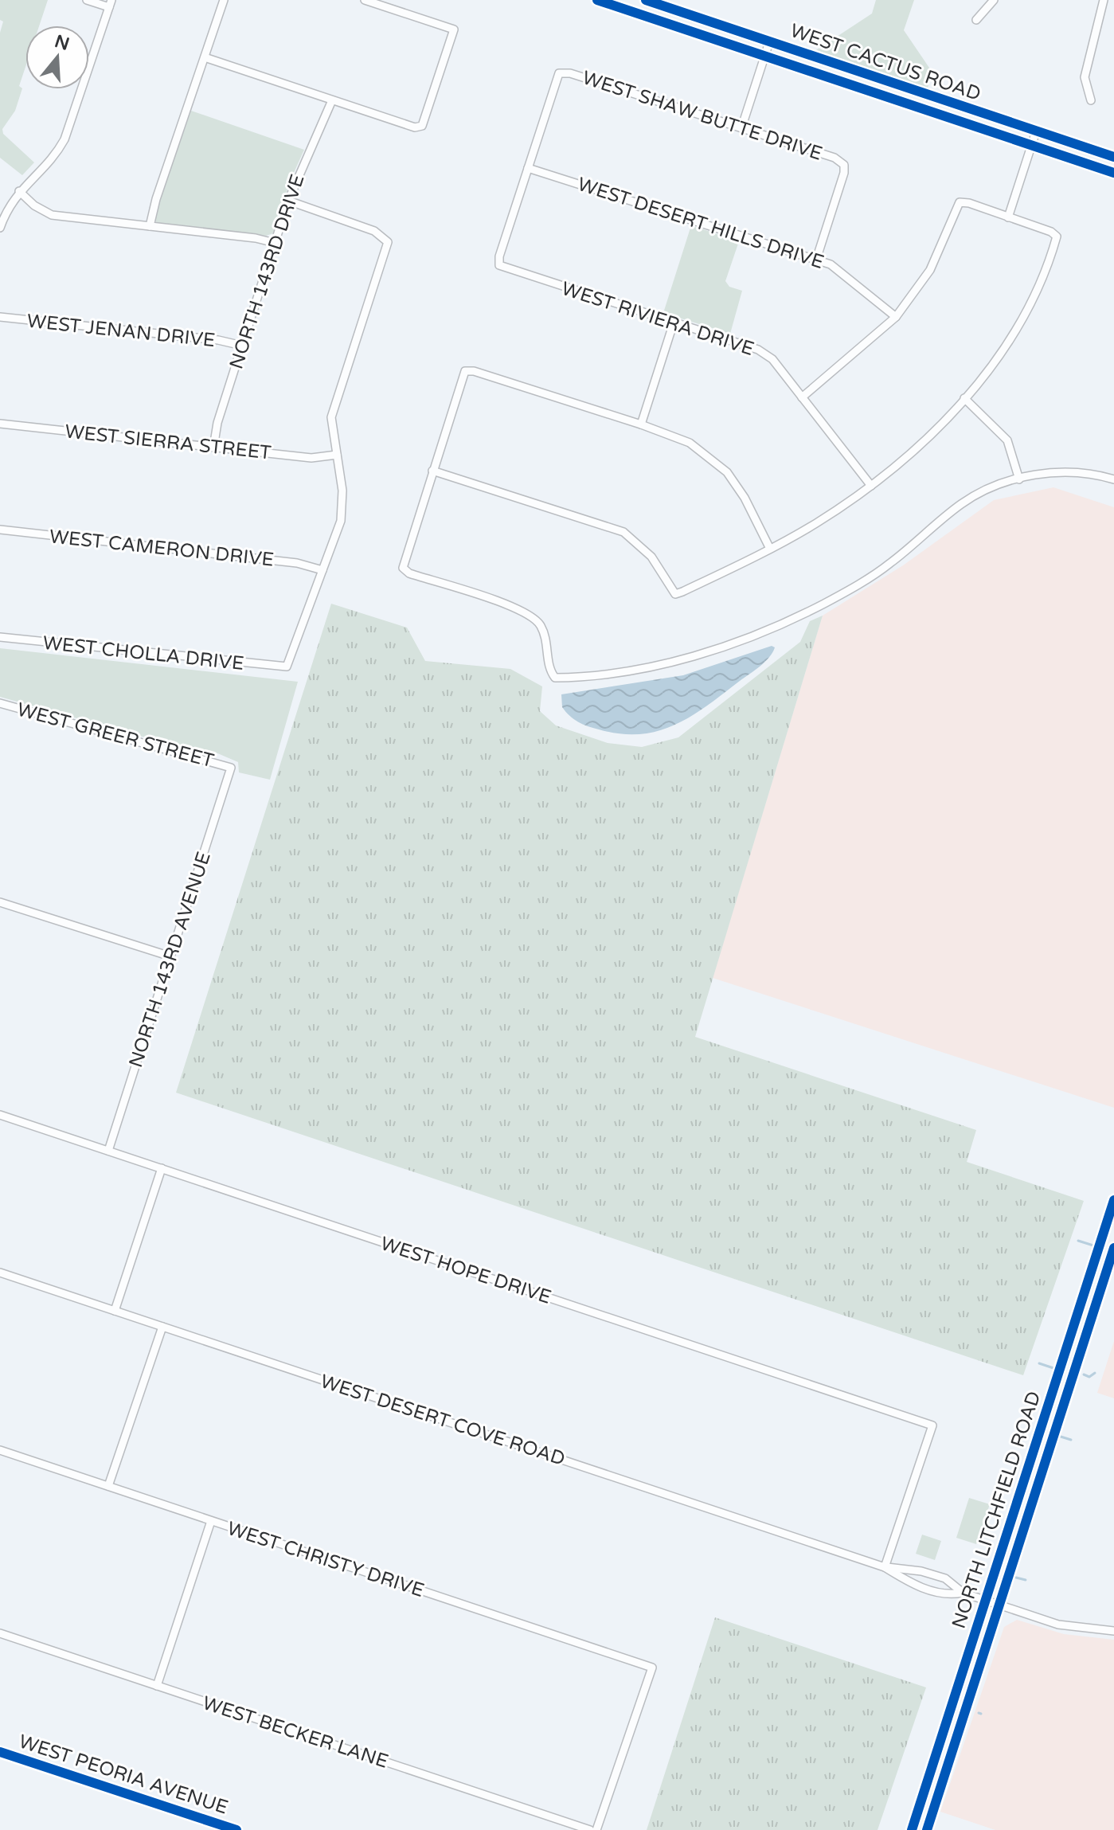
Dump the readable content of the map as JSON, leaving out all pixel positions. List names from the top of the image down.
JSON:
{
  "streets": {
    "main road": ["WEST CACTUS ROAD", "NORTH LITCHFIELD ROAD", "WEST PEORIA AVENUE"],
    "street": [
      "WEST SHAW BUTTE DRIVE",
      "WEST DESERT HILLS DRIVE",
      "NORTH 143RD DRIVE",
      "WEST RIVIERA DRIVE",
      "WEST JENAN DRIVE",
      "WEST SIERRA STREET",
      "WEST CAMERON DRIVE",
      "WEST CHOLLA DRIVE",
      "WEST GREER STREET",
      "NORTH 143RD AVENUE",
      "WEST HOPE DRIVE",
      "WEST DESERT COVE ROAD",
      "WEST CHRISTY DRIVE",
      "WEST BECKER LANE"
    ]
  },
  "crossings": [
    ["WEST SHAW BUTTE DRIVE", "WEST DESERT HILLS DRIVE"],
    ["WEST SHAW BUTTE DRIVE", "WEST RIVIERA DRIVE"],
    ["WEST DESERT HILLS DRIVE", "WEST RIVIERA DRIVE"],
    ["NORTH 143RD DRIVE", "WEST JENAN DRIVE"],
    ["NORTH 143RD DRIVE", "WEST SIERRA STREET"],
    ["WEST CAMERON DRIVE", "WEST CHOLLA DRIVE"],
    ["WEST GREER STREET", "NORTH 143RD AVENUE"],
    ["NORTH 143RD AVENUE", "WEST HOPE DRIVE"],
    ["WEST HOPE DRIVE", "WEST DESERT COVE ROAD"],
    ["WEST DESERT COVE ROAD", "NORTH LITCHFIELD ROAD"]
  ],
  "north": "top"
}
